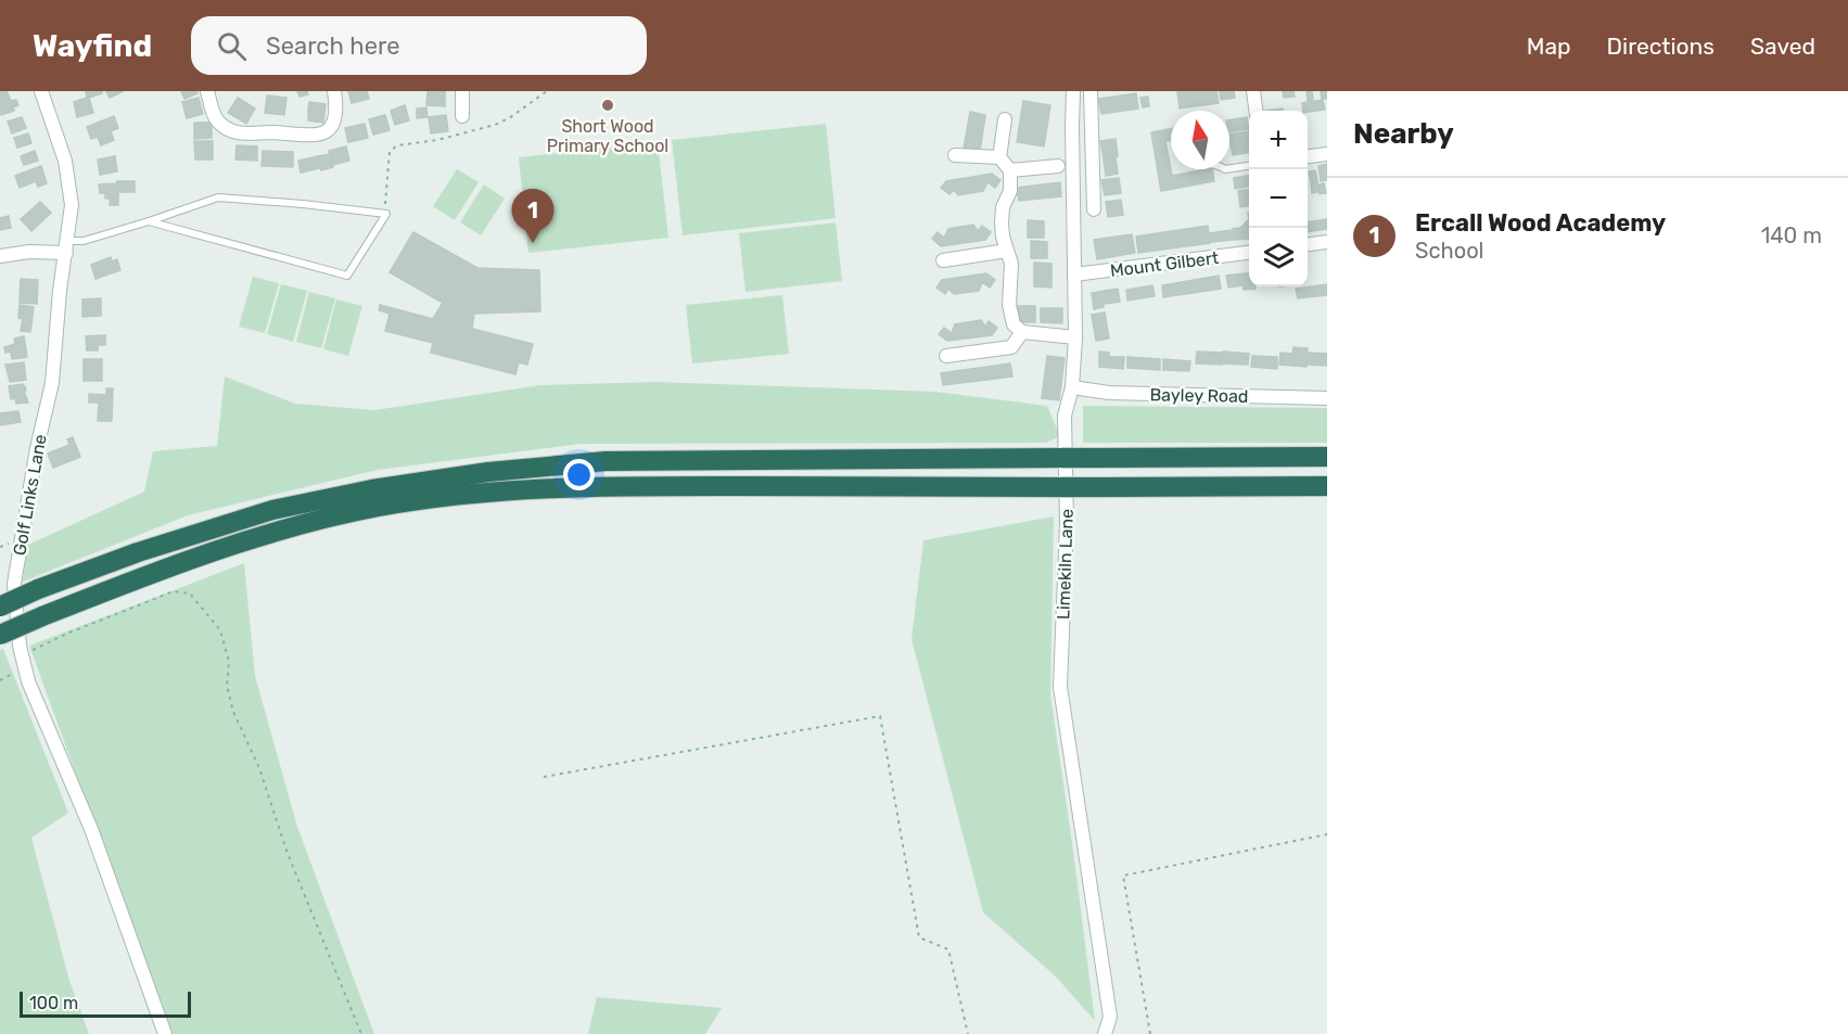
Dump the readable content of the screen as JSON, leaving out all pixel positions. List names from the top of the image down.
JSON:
{
  "streets": {
    "street": [
      "Mount Gilbert",
      "Bayley Road",
      "Golf Links Lane",
      "Limekiln Lane"
    ]
  },
  "crossings": [
    ["Mount Gilbert", "Limekiln Lane"],
    ["Bayley Road", "Limekiln Lane"]
  ],
  "places": ["Short Wood Primary School"],
  "scale_bar": "100 m",
  "north": "top",
  "page": {
    "header": "Wayfind",
    "search": "Search here",
    "nav": ["Map", "Directions", "Saved"],
    "heading": "Nearby",
    "map_buttons": ["+", "−"],
    "list": [
      {
        "mark": "1",
        "name": "Ercall Wood Academy",
        "note": "School",
        "value": "140 m"
      }
    ],
    "pins": "1",
    "scale": "100 m"
  }
}
